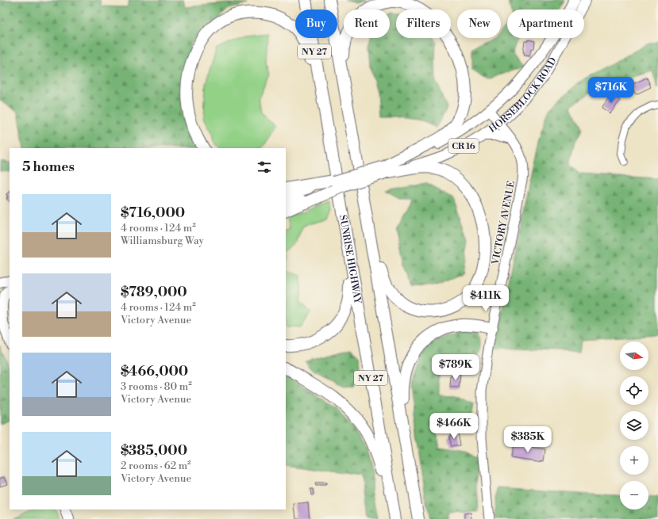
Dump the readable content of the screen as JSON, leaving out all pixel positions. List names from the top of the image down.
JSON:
{
  "streets": {
    "highway": ["NY 27", "SUNRISE HIGHWAY"],
    "main road": ["HORSEBLOCK ROAD", "CR 16"],
    "street": ["VICTORY AVENUE"]
  },
  "crossings": [
    ["HORSEBLOCK ROAD", "VICTORY AVENUE"]
  ],
  "north": "right",
  "page": {
    "chip": [
      "Buy",
      "Rent",
      "Filters",
      "New",
      "Apartment"
    ],
    "price": [
      "$716K",
      "$411K",
      "$789K",
      "$466K",
      "$385K"
    ],
    "heading": "5 homes",
    "list": [
      {
        "name": "$716,000",
        "note": "4 rooms · 124 m² · Williamsburg Way"
      },
      {
        "name": "$789,000",
        "note": "4 rooms · 124 m² · Victory Avenue"
      },
      {
        "name": "$466,000",
        "note": "3 rooms · 80 m² · Victory Avenue"
      },
      {
        "name": "$385,000",
        "note": "2 rooms · 62 m² · Victory Avenue"
      }
    ],
    "map_buttons": ["+", "−"]
  }
}
